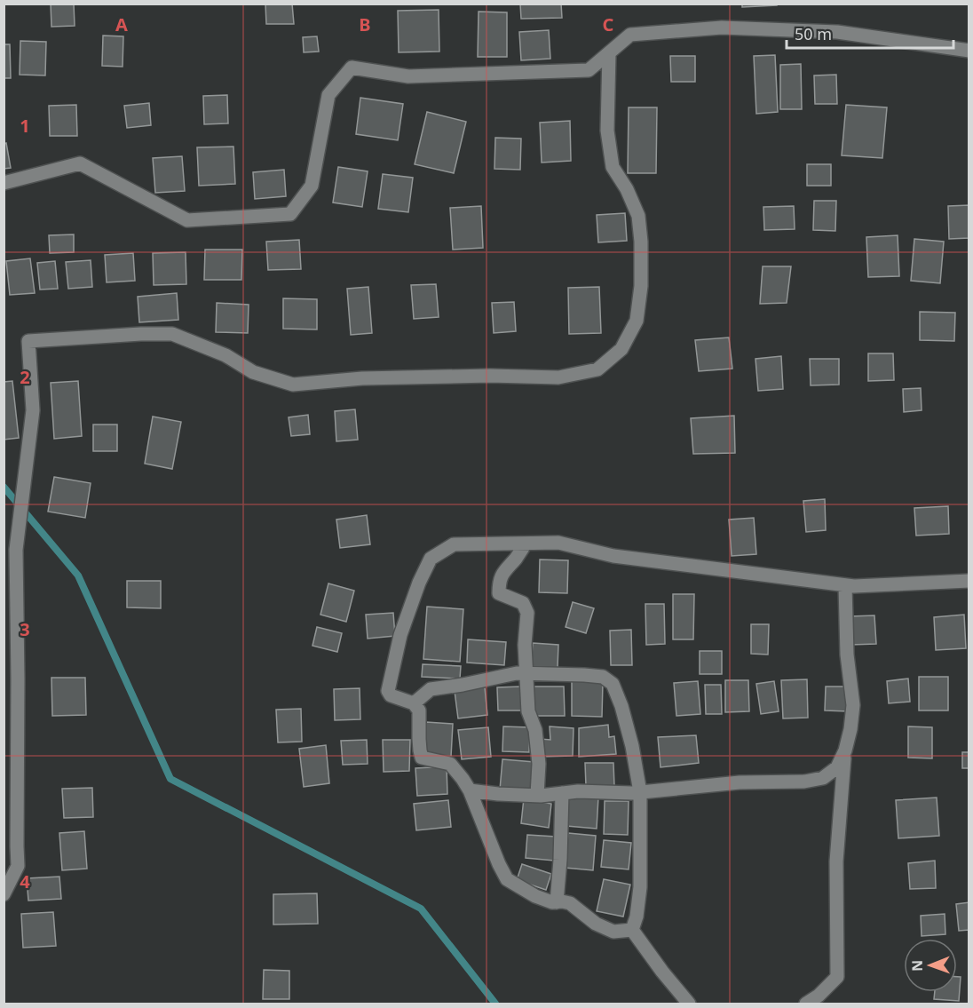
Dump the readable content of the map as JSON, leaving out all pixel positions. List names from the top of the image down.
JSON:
{
  "scale_bar": "50 m",
  "north": "left",
  "grid": {
    "columns": ["A", "B", "C"],
    "rows": [
      "1",
      "2",
      "3",
      "4"
    ]
  }
}
